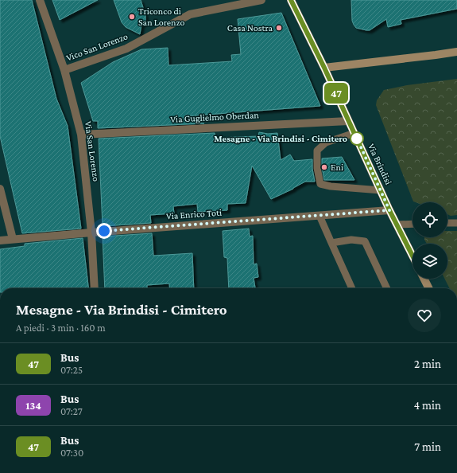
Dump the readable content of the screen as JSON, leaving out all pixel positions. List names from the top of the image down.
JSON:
{
  "streets": {
    "main road": ["Via Brindisi"],
    "street": [
      "Vico San Lorenzo",
      "Via Guglielmo Oberdan",
      "Via San Lorenzo",
      "Via Enrico Toti"
    ]
  },
  "crossings": [
    ["Vico San Lorenzo", "Via San Lorenzo"],
    ["Via Guglielmo Oberdan", "Via San Lorenzo"],
    ["Via Guglielmo Oberdan", "Via Brindisi"],
    ["Via San Lorenzo", "Via Enrico Toti"],
    ["Via Brindisi", "Via Enrico Toti"]
  ],
  "places": [
    "Triconco di San Lorenzo",
    "Casa Nostra",
    "Mesagne - Via Brindisi - Cimitero",
    "Eni"
  ],
  "lines": ["bus line 47"],
  "page": {
    "on_map": "47",
    "heading": ["Mesagne - Via Brindisi - Cimitero", "A piedi · 3 min · 160 m"],
    "list": [
      {
        "mark": "47",
        "name": "Bus",
        "note": "07:25",
        "value": "2 min"
      },
      {
        "mark": "134",
        "name": "Bus",
        "note": "07:27",
        "value": "4 min"
      },
      {
        "mark": "47",
        "name": "Bus",
        "note": "07:30",
        "value": "7 min"
      }
    ]
  }
}
